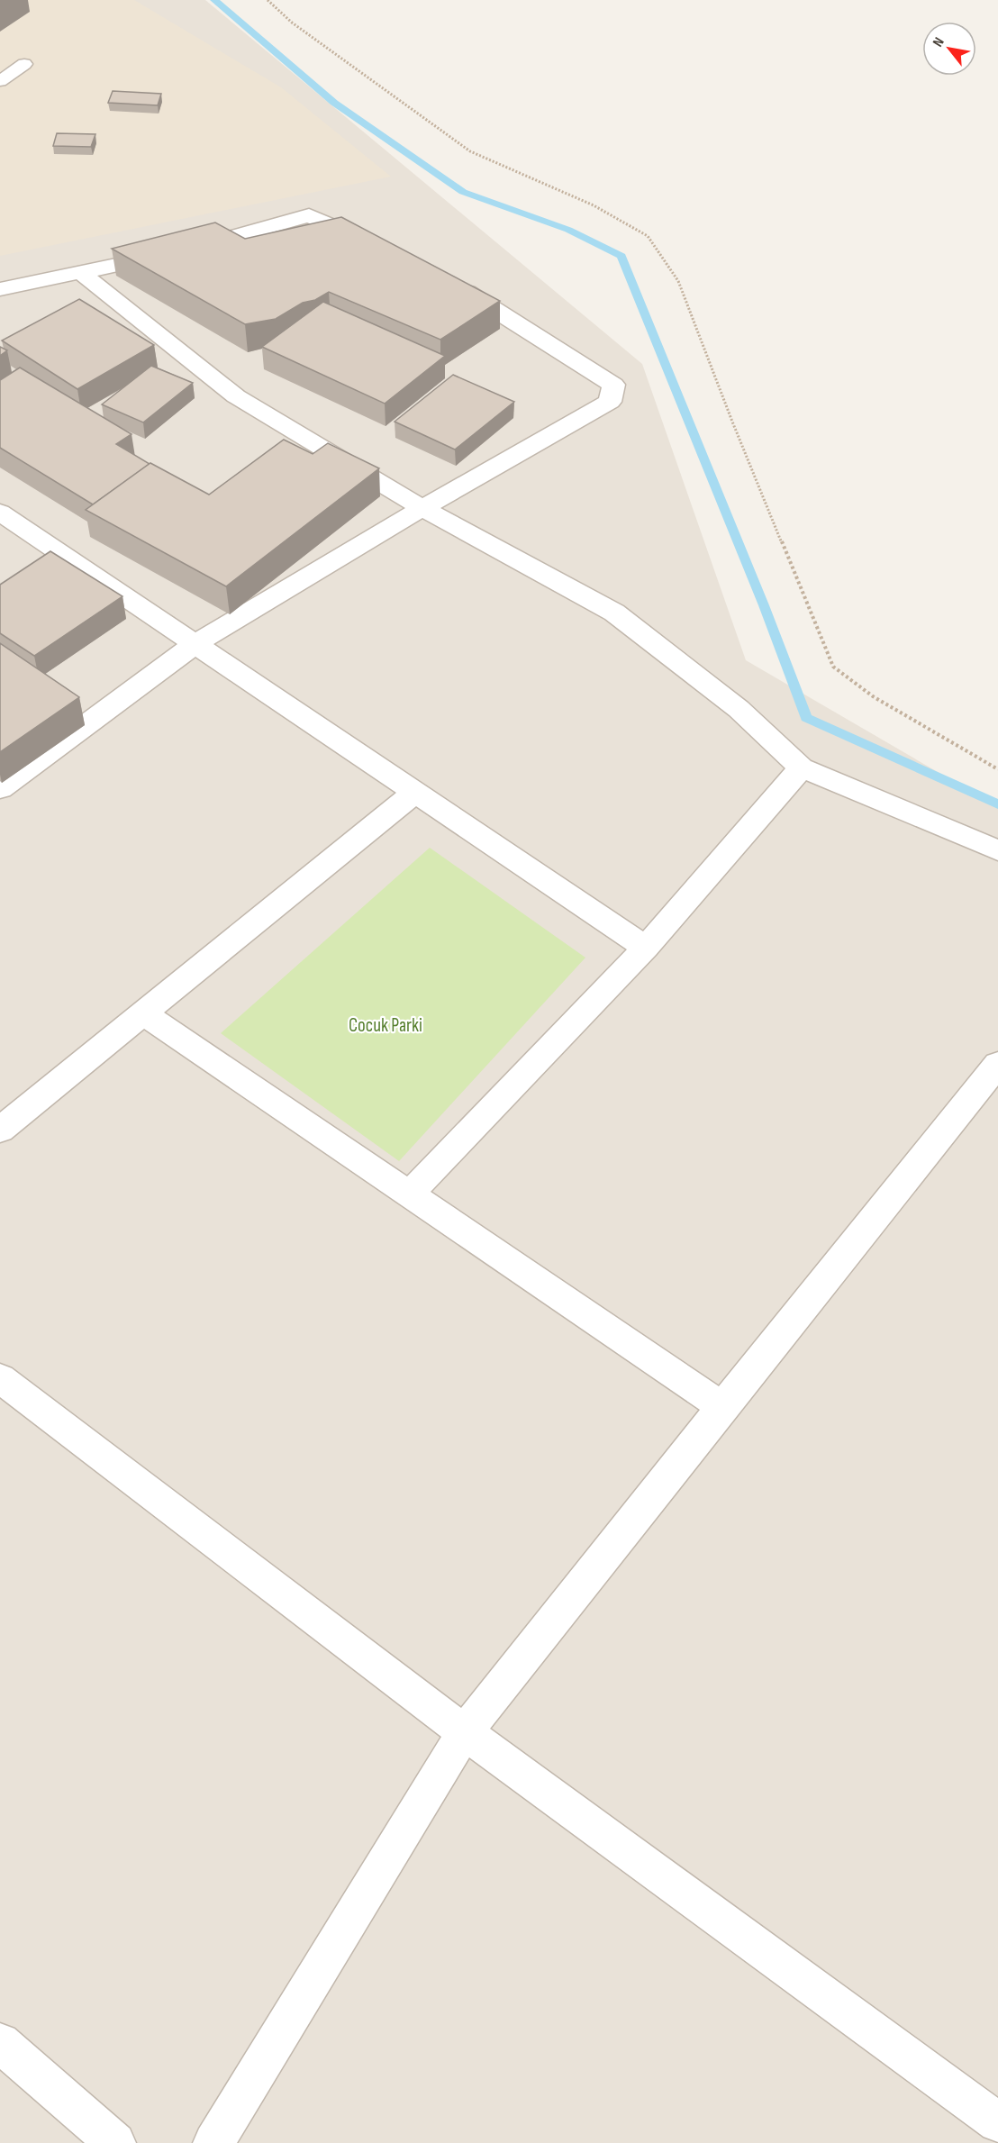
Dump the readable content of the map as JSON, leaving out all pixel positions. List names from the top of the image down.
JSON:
{
  "parks": ["Cocuk Parki"],
  "north": "top left"
}
